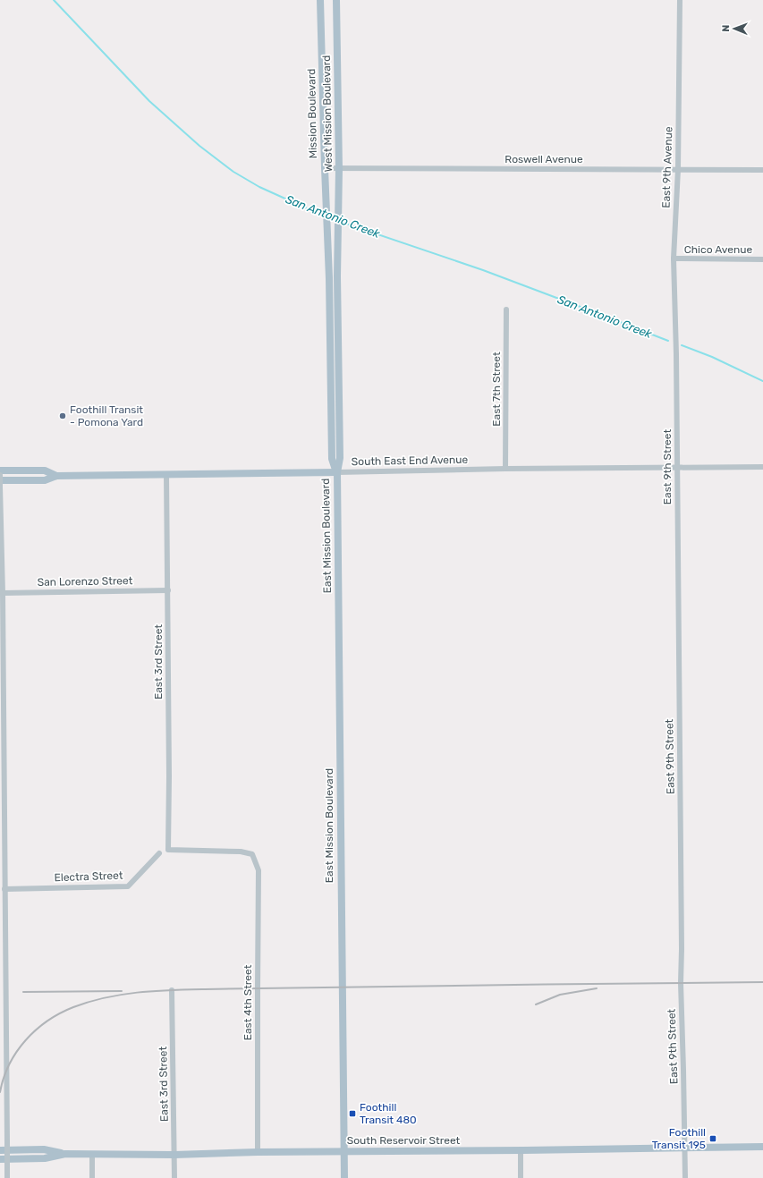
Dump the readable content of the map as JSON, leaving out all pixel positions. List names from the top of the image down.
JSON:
{
  "streets": {
    "main road": [
      "Mission Boulevard",
      "West Mission Boulevard",
      "South East End Avenue",
      "East Mission Boulevard",
      "South Reservoir Street"
    ],
    "street": [
      "Roswell Avenue",
      "East 9th Avenue",
      "Chico Avenue",
      "East 7th Street",
      "East 9th Street",
      "San Lorenzo Street",
      "East 3rd Street",
      "Electra Street",
      "East 4th Street"
    ]
  },
  "crossings": [
    ["Mission Boulevard", "Roswell Avenue"],
    ["Mission Boulevard", "East Mission Boulevard"],
    ["West Mission Boulevard", "Roswell Avenue"],
    ["West Mission Boulevard", "East Mission Boulevard"],
    ["Roswell Avenue", "East 9th Avenue"],
    ["East 9th Avenue", "Chico Avenue"],
    ["East 9th Avenue", "East 9th Street"],
    ["East 7th Street", "South East End Avenue"],
    ["South East End Avenue", "East 9th Street"],
    ["South East End Avenue", "East Mission Boulevard"],
    ["South East End Avenue", "East 3rd Street"],
    ["East 9th Street", "South Reservoir Street"],
    ["East Mission Boulevard", "South Reservoir Street"],
    ["San Lorenzo Street", "East 3rd Street"],
    ["East 3rd Street", "East 4th Street"],
    ["East 3rd Street", "South Reservoir Street"],
    ["East 4th Street", "South Reservoir Street"]
  ],
  "water": ["San Antonio Creek"],
  "places": {
    "other": ["Foothill Transit - Pomona Yard"],
    "transit": ["Foothill Transit 480", "Foothill Transit 195"]
  },
  "north": "left"
}
